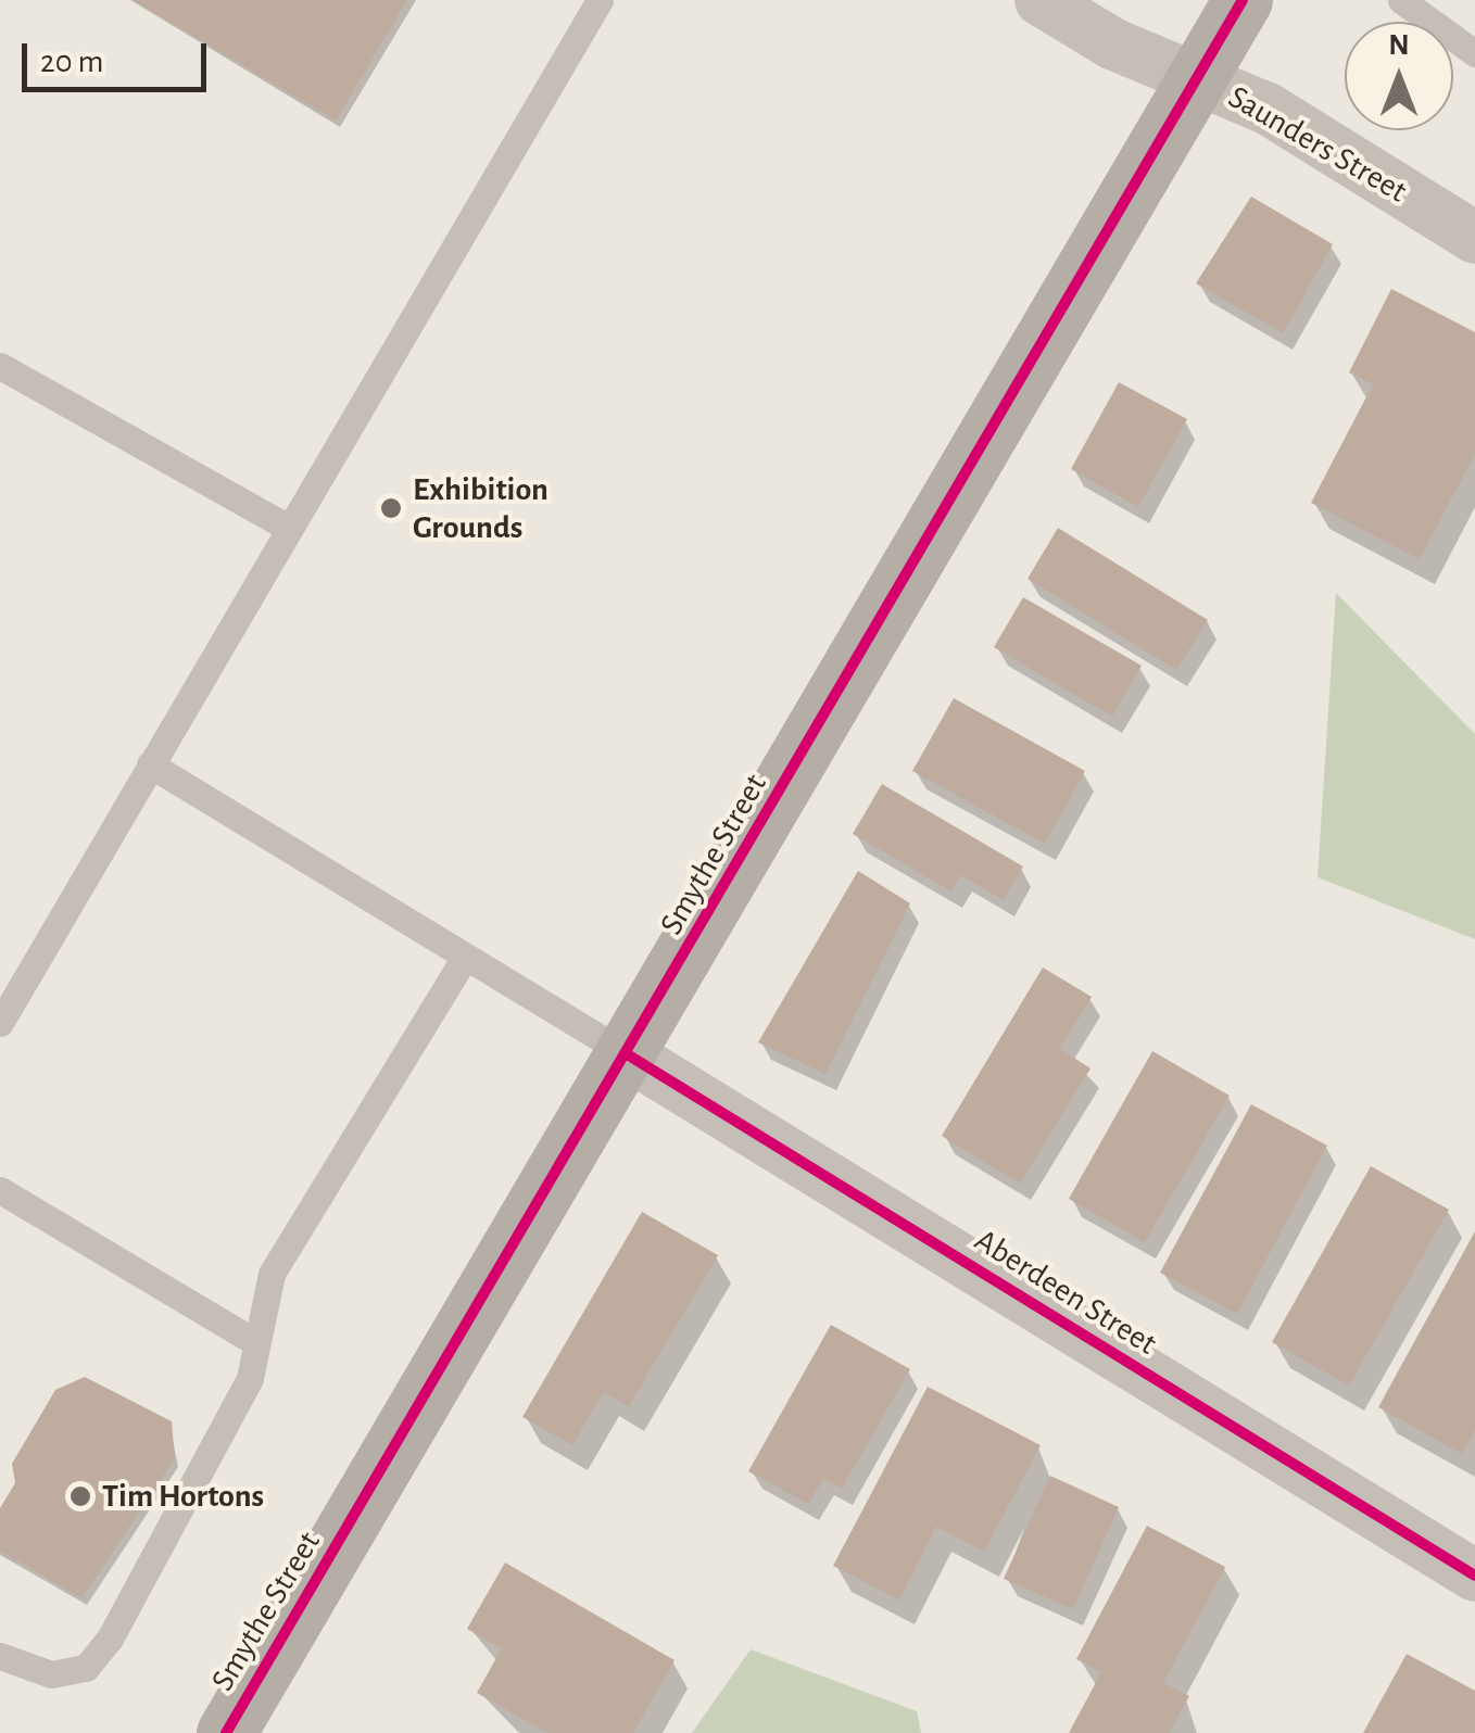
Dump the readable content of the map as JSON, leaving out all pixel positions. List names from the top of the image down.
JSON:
{
  "streets": {
    "main road": ["Smythe Street"],
    "street": ["Saunders Street", "Aberdeen Street"]
  },
  "crossings": [
    ["Saunders Street", "Smythe Street"],
    ["Smythe Street", "Aberdeen Street"]
  ],
  "places": ["Exhibition Grounds", "Tim Hortons"],
  "scale_bar": "20 m",
  "north": "top"
}
